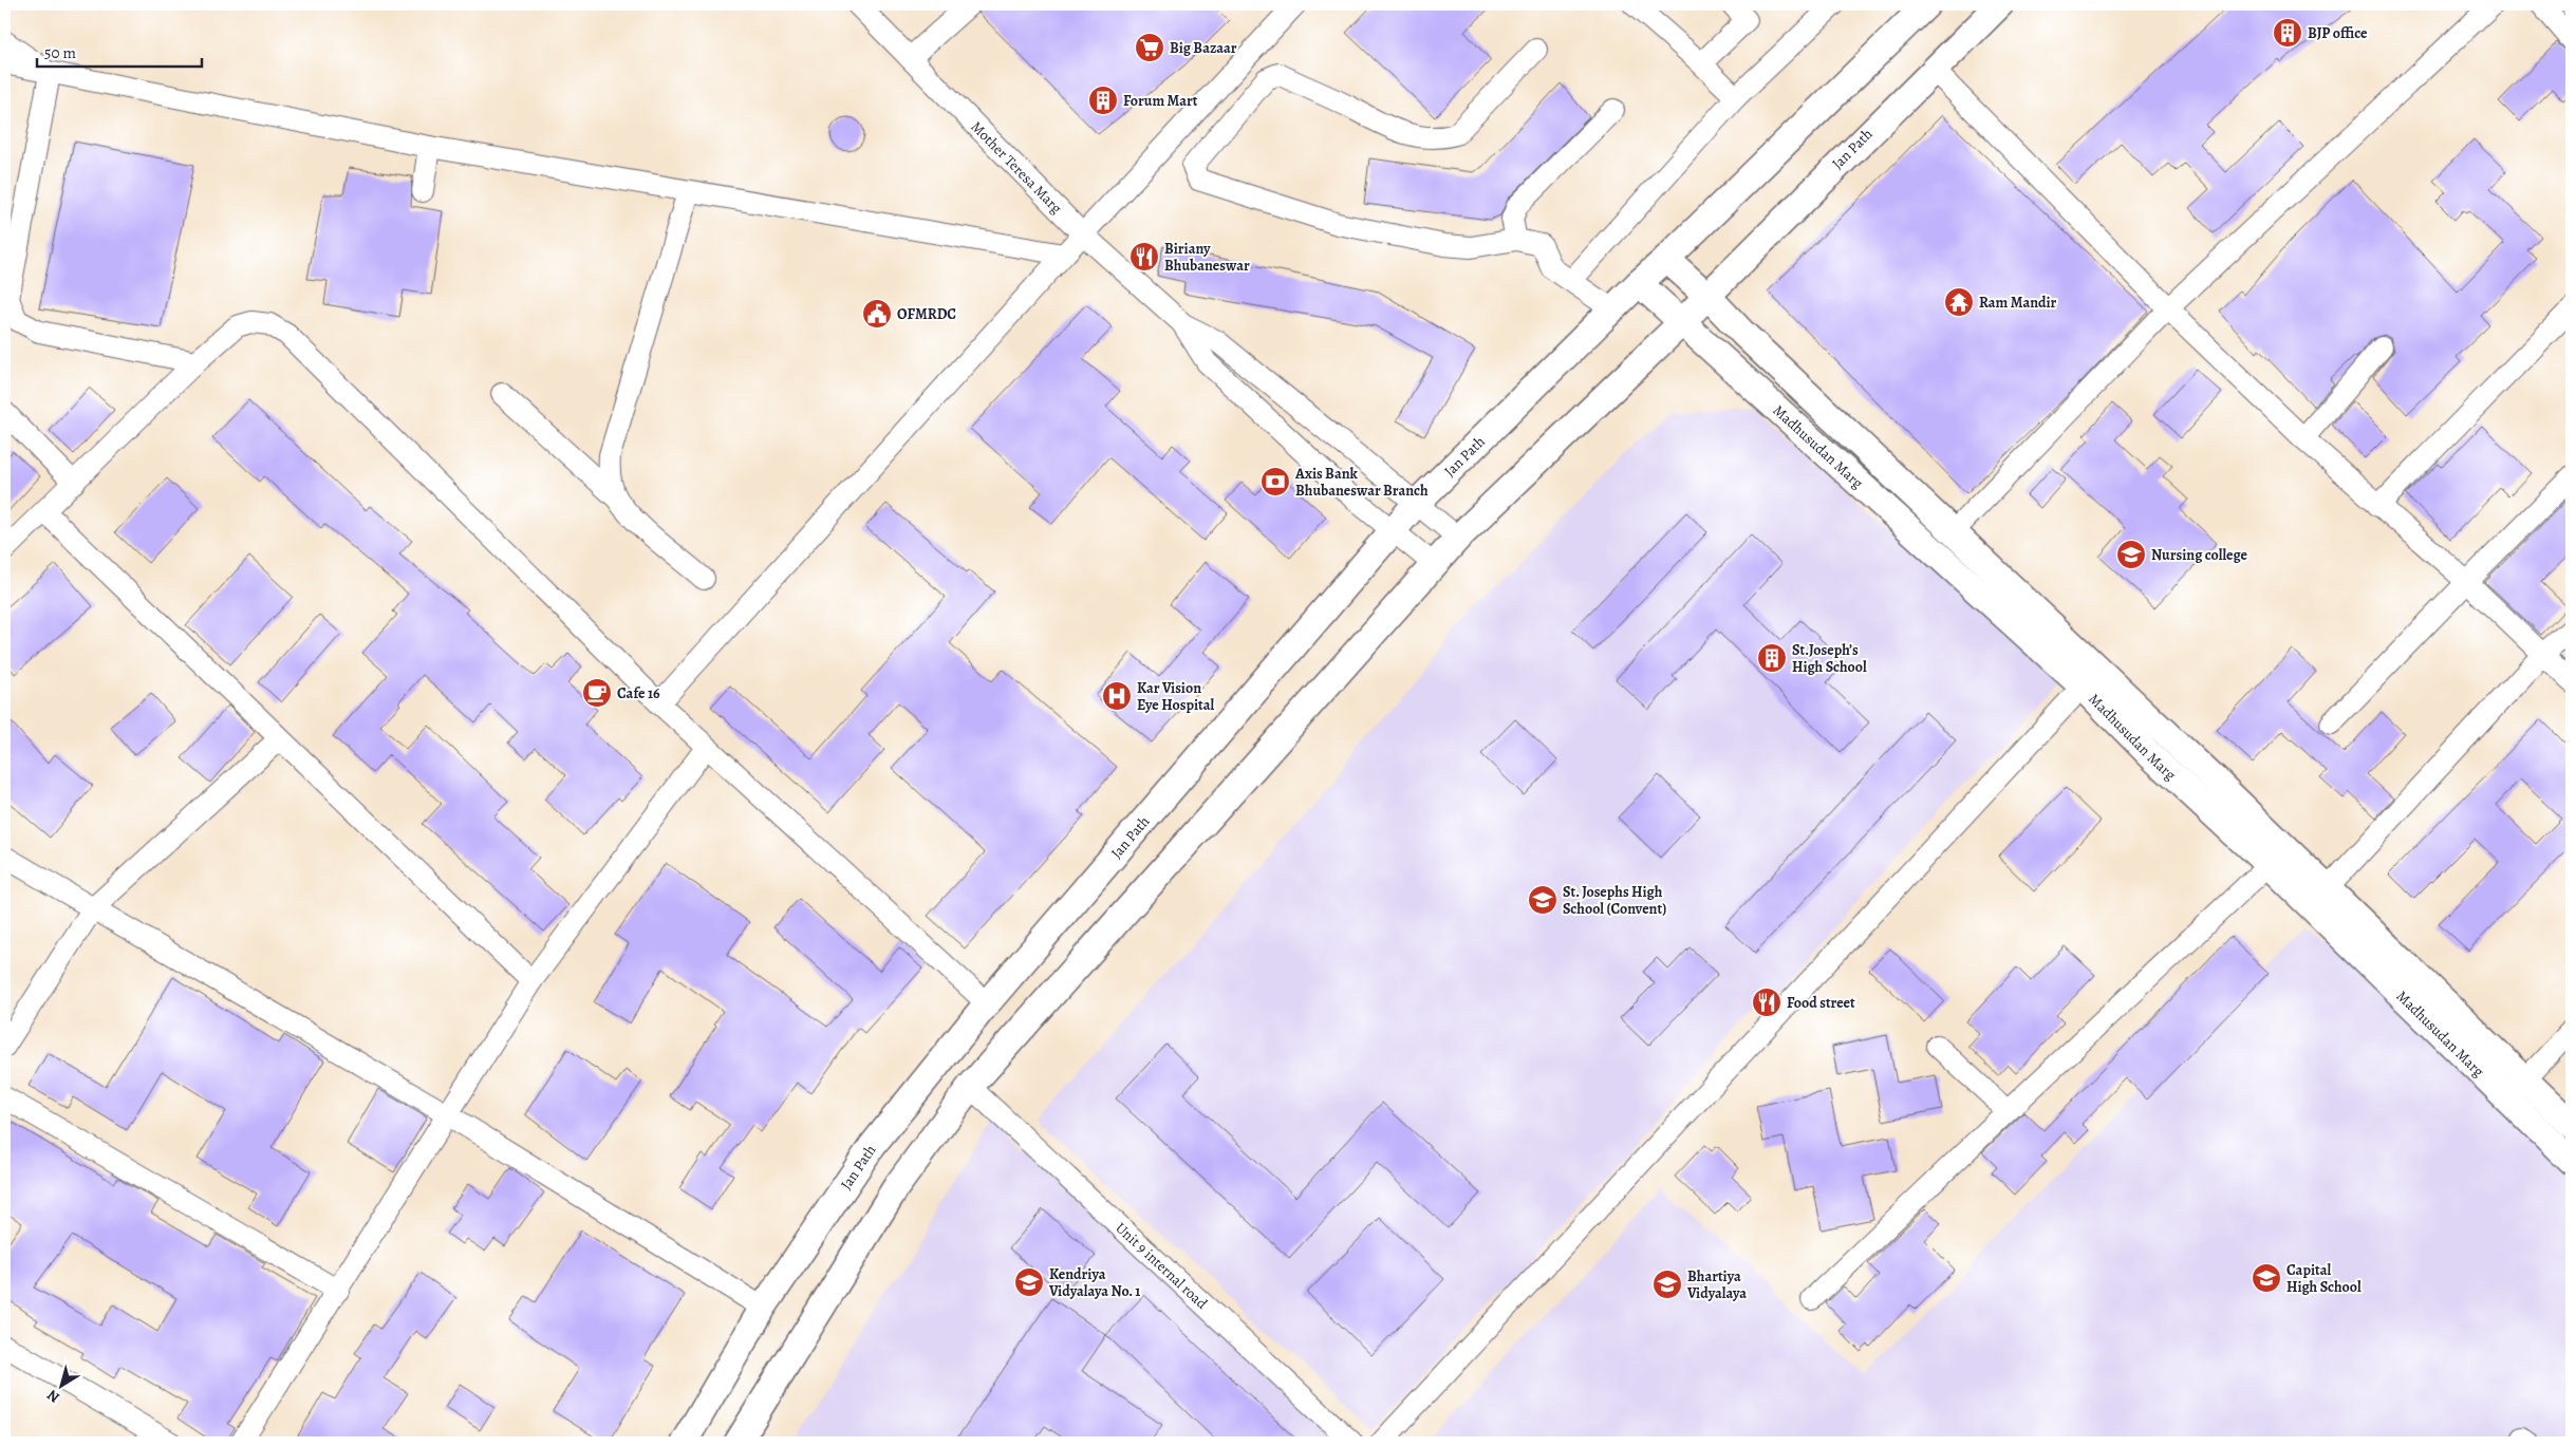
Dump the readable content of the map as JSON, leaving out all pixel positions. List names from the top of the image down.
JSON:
{
  "streets": {
    "main road": ["Jan Path", "Madhusudan Marg"],
    "street": ["Mother Teresa Marg", "Unit 9 internal road"]
  },
  "crossings": [
    ["Jan Path", "Mother Teresa Marg"],
    ["Jan Path", "Madhusudan Marg"]
  ],
  "places": {
    "building": ["BJP office", "Forum Mart", "St.Joseph’s High School"],
    "supermarket": ["Big Bazaar"],
    "restaurant": ["Biriany Bhubaneswar", "Food street"],
    "temple": ["Ram Mandir"],
    "public building": ["OFMRDC"],
    "bank": ["Axis Bank Bhubaneswar Branch"],
    "school or university": [
      "Nursing college",
      "St. Josephs High School (Convent)",
      "Capital High School",
      "Kendriya Vidyalaya No. 1",
      "Bhartiya Vidyalaya"
    ],
    "cafe": ["Cafe 16"],
    "hospital": ["Kar Vision Eye Hospital"]
  },
  "scale_bar": "50 m",
  "north": "bottom left"
}
